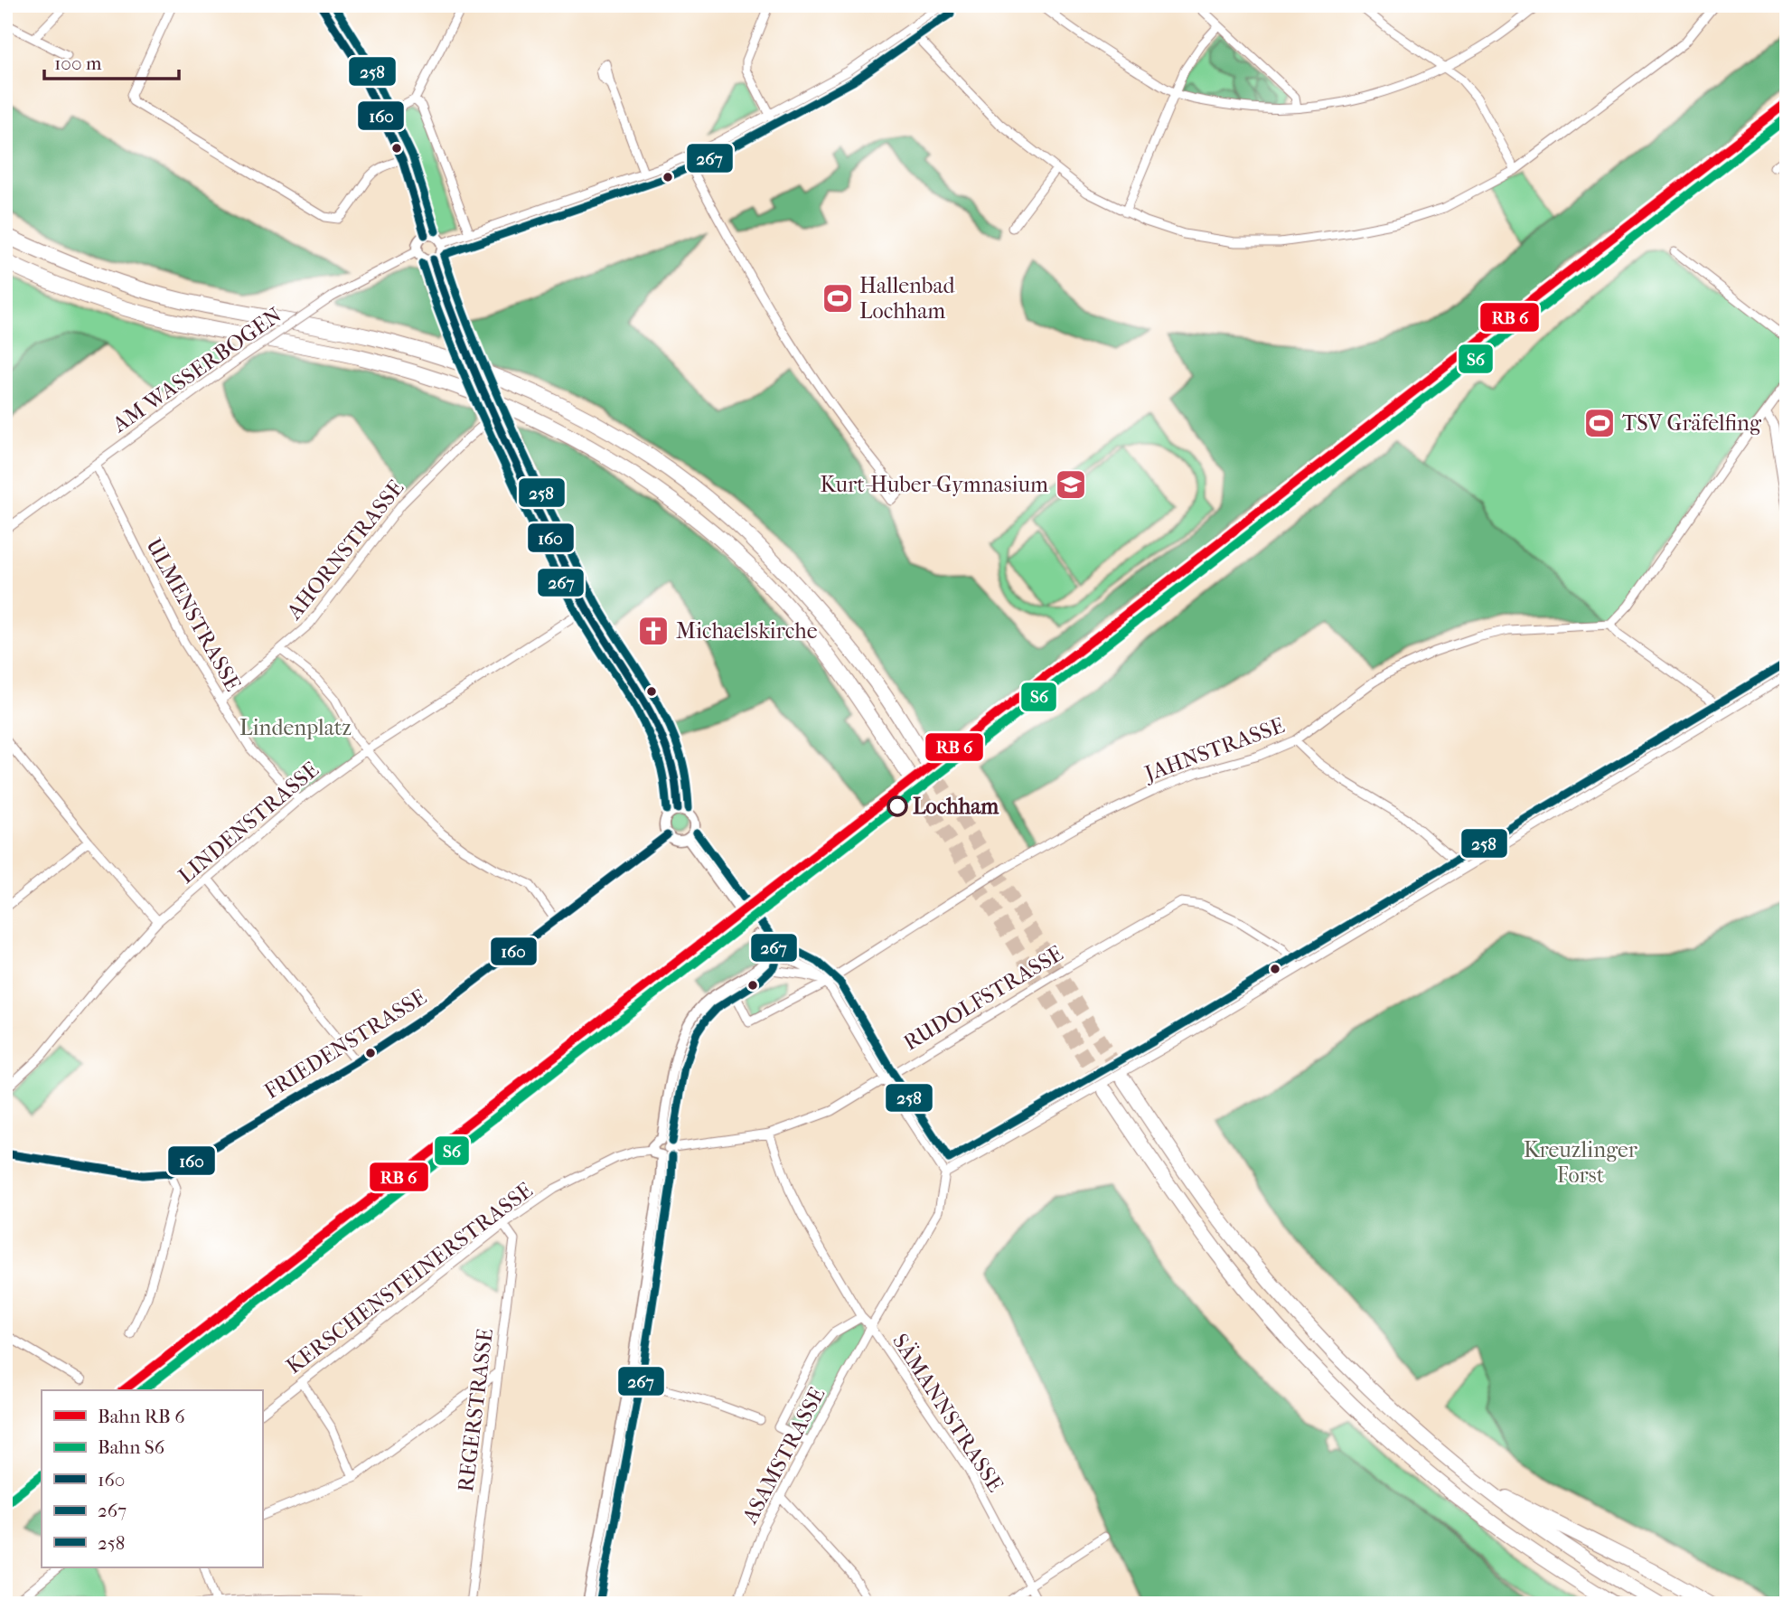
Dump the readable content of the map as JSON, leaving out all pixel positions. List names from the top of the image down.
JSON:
{
  "streets": {
    "street": [
      "AM WASSERBOGEN",
      "AHORNSTRASSE",
      "ULMENSTRASSE",
      "JAHNSTRASSE",
      "LINDENSTRASSE",
      "RUDOLFSTRASSE",
      "FRIEDENSTRASSE",
      "KERSCHENSTEINERSTRASSE",
      "REGERSTRASSE",
      "SÄMANNSTRASSE",
      "ASAMSTRASSE"
    ]
  },
  "crossings": [
    ["AM WASSERBOGEN", "ULMENSTRASSE"],
    ["AHORNSTRASSE", "ULMENSTRASSE"],
    ["ULMENSTRASSE", "LINDENSTRASSE"],
    ["RUDOLFSTRASSE", "KERSCHENSTEINERSTRASSE"],
    ["KERSCHENSTEINERSTRASSE", "REGERSTRASSE"],
    ["SÄMANNSTRASSE", "ASAMSTRASSE"]
  ],
  "parks": ["Lindenplatz", "Kreuzlinger Forst"],
  "places": {
    "sports": ["Hallenbad Lochham", "TSV Gräfelfing"],
    "school or university": ["Kurt-Huber-Gymnasium"],
    "church": ["Michaelskirche"],
    "other": ["Lochham"]
  },
  "lines": [
    "transit line 160",
    "transit line 258",
    "transit line 267",
    "rail line S6"
  ],
  "legend": [
    "Bahn RB 6",
    "Bahn S6",
    "160",
    "267",
    "258"
  ],
  "scale_bar": "100 m"
}
